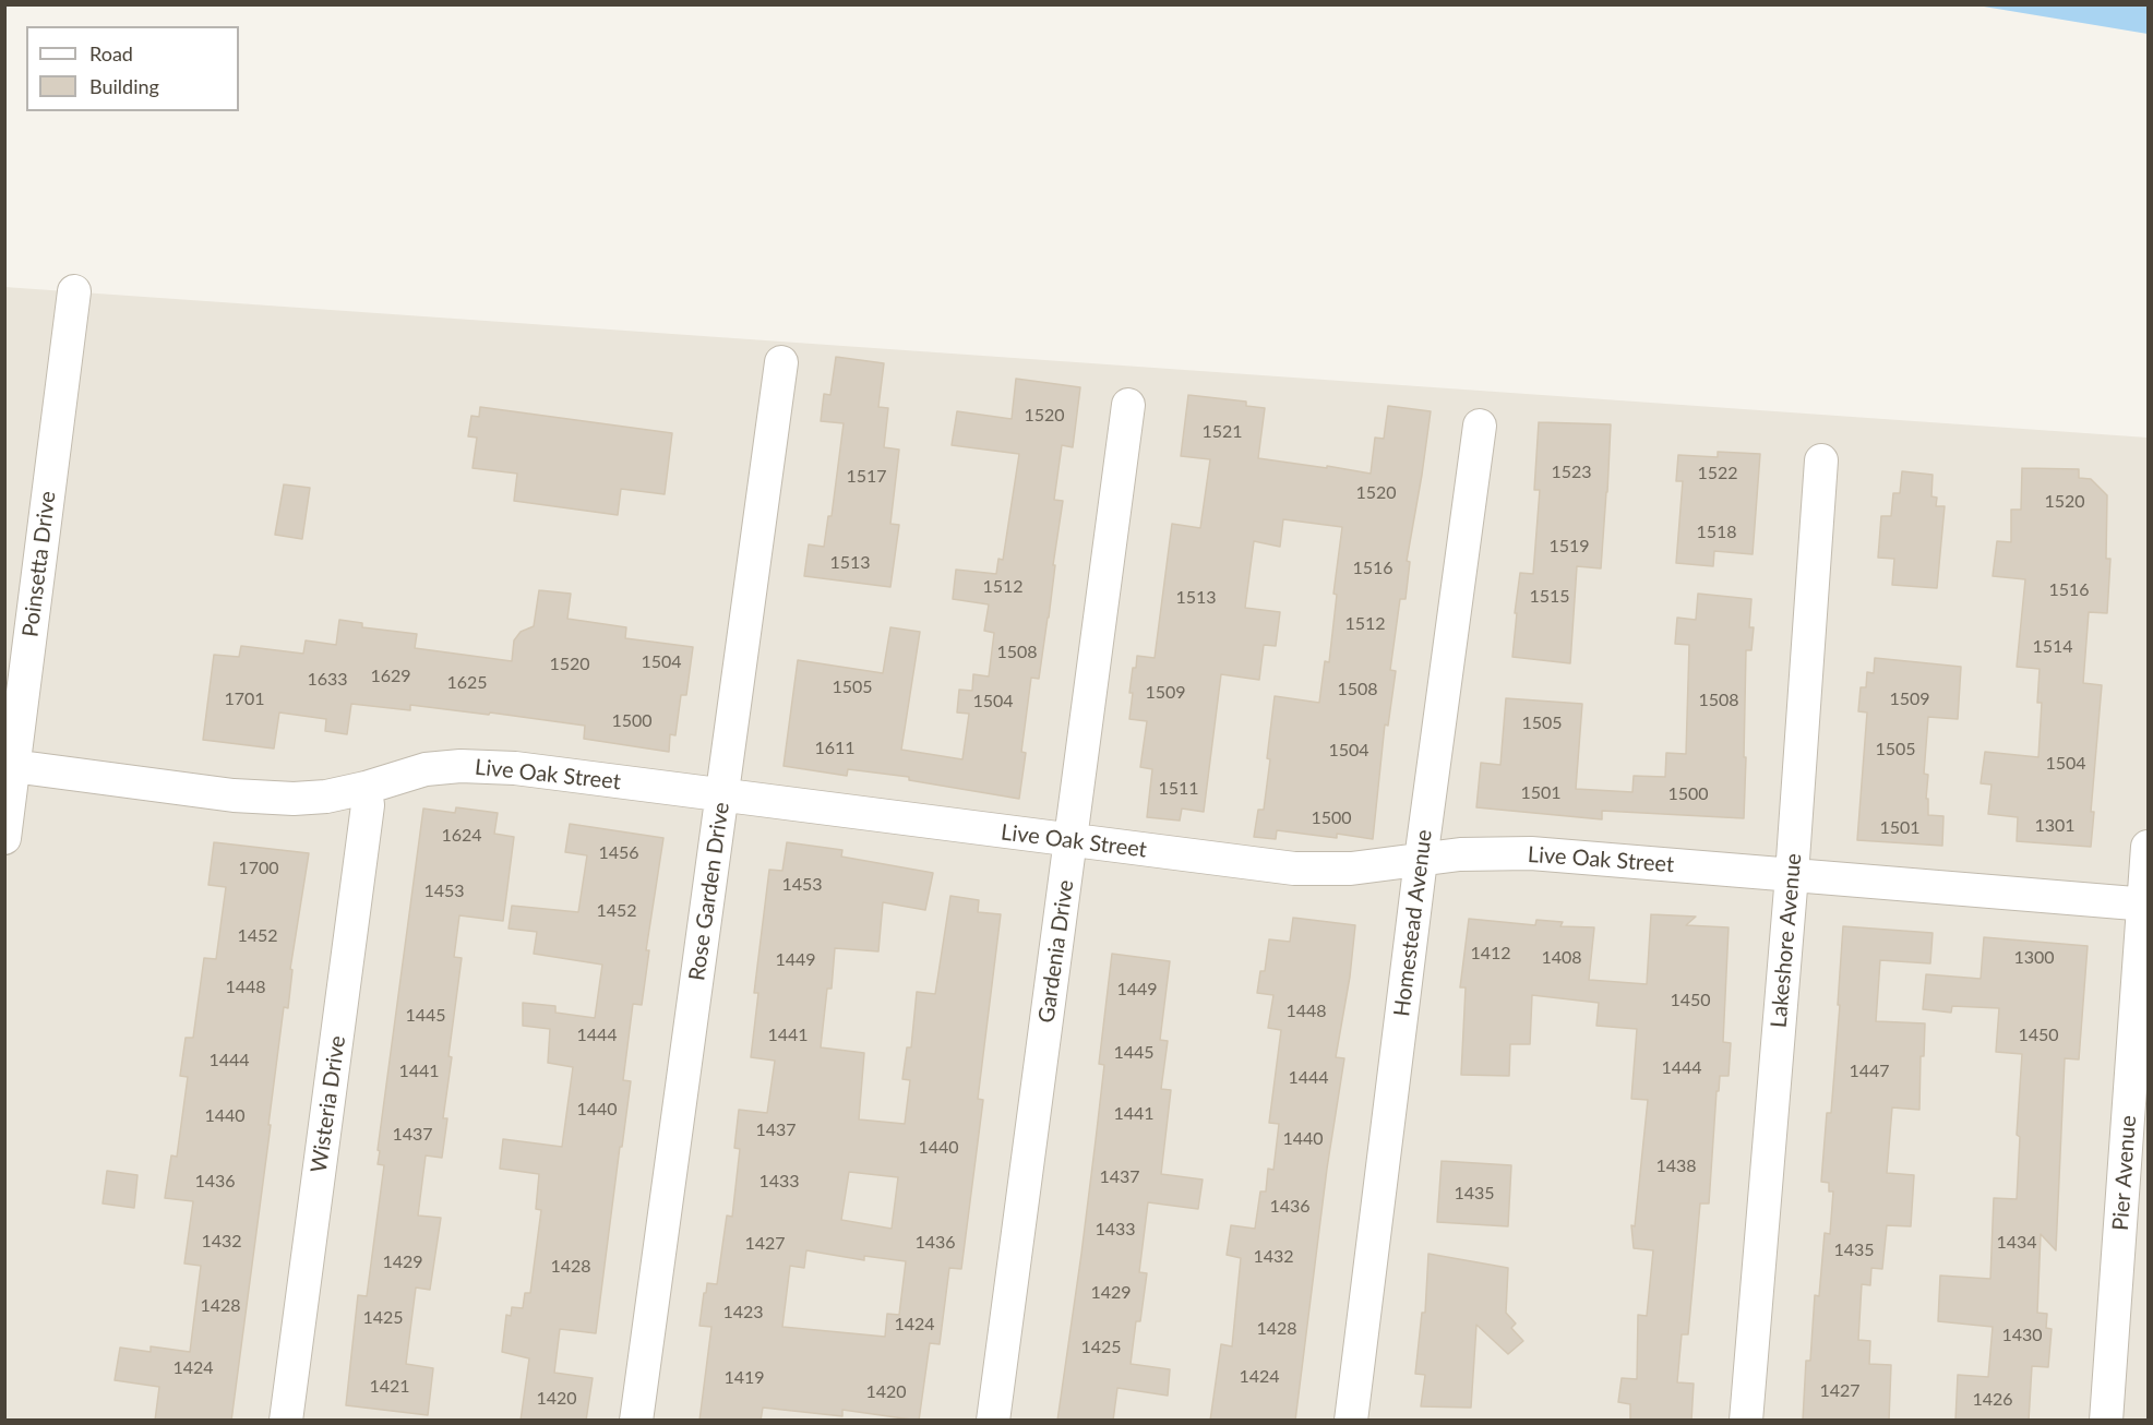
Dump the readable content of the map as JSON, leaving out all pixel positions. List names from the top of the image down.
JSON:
{
  "streets": {
    "street": [
      "Poinsetta Drive",
      "Live Oak Street",
      "Rose Garden Drive",
      "Homestead Avenue",
      "Lakeshore Avenue",
      "Gardenia Drive",
      "Wisteria Drive",
      "Pier Avenue"
    ]
  },
  "crossings": [
    ["Poinsetta Drive", "Live Oak Street"],
    ["Live Oak Street", "Rose Garden Drive"],
    ["Live Oak Street", "Homestead Avenue"],
    ["Live Oak Street", "Lakeshore Avenue"],
    ["Live Oak Street", "Gardenia Drive"],
    ["Live Oak Street", "Wisteria Drive"],
    ["Live Oak Street", "Pier Avenue"]
  ],
  "house_numbers": [
    "1520",
    "1521",
    "1523",
    "1522",
    "1517",
    "1520",
    "1520",
    "1518",
    "1519",
    "1513",
    "1516",
    "1512",
    "1516",
    "1515",
    "1513",
    "1512",
    "1514",
    "1508",
    "1504",
    "1520",
    "1629",
    "1633",
    "1625",
    "1505",
    "1508",
    "1509",
    "1701",
    "1509",
    "1508",
    "1504",
    "1500",
    "1505",
    "1611",
    "1505",
    "1504",
    "1504",
    "1511",
    "1501",
    "1500",
    "1500",
    "1301",
    "1501",
    "1624",
    "1456",
    "1700",
    "1453",
    "1453",
    "1452",
    "1452",
    "1412",
    "1408",
    "1300",
    "1449",
    "1448",
    "1449",
    "1450",
    "1448",
    "1445",
    "1444",
    "1441",
    "1450",
    "1445",
    "1444",
    "1444",
    "1441",
    "1447",
    "1444",
    "1440",
    "1441",
    "1440",
    "1437",
    "1437",
    "1440",
    "1440",
    "1438",
    "1437",
    "1436",
    "1433",
    "1435",
    "1436",
    "1433",
    "1432",
    "1436",
    "1434",
    "1427",
    "1435",
    "1432",
    "1429",
    "1428",
    "1429",
    "1428",
    "1423",
    "1425",
    "1424",
    "1428",
    "1430",
    "1425",
    "1424",
    "1424",
    "1419",
    "1421",
    "1427",
    "1420",
    "1420",
    "1426"
  ],
  "legend": ["Road", "Building"]
}
